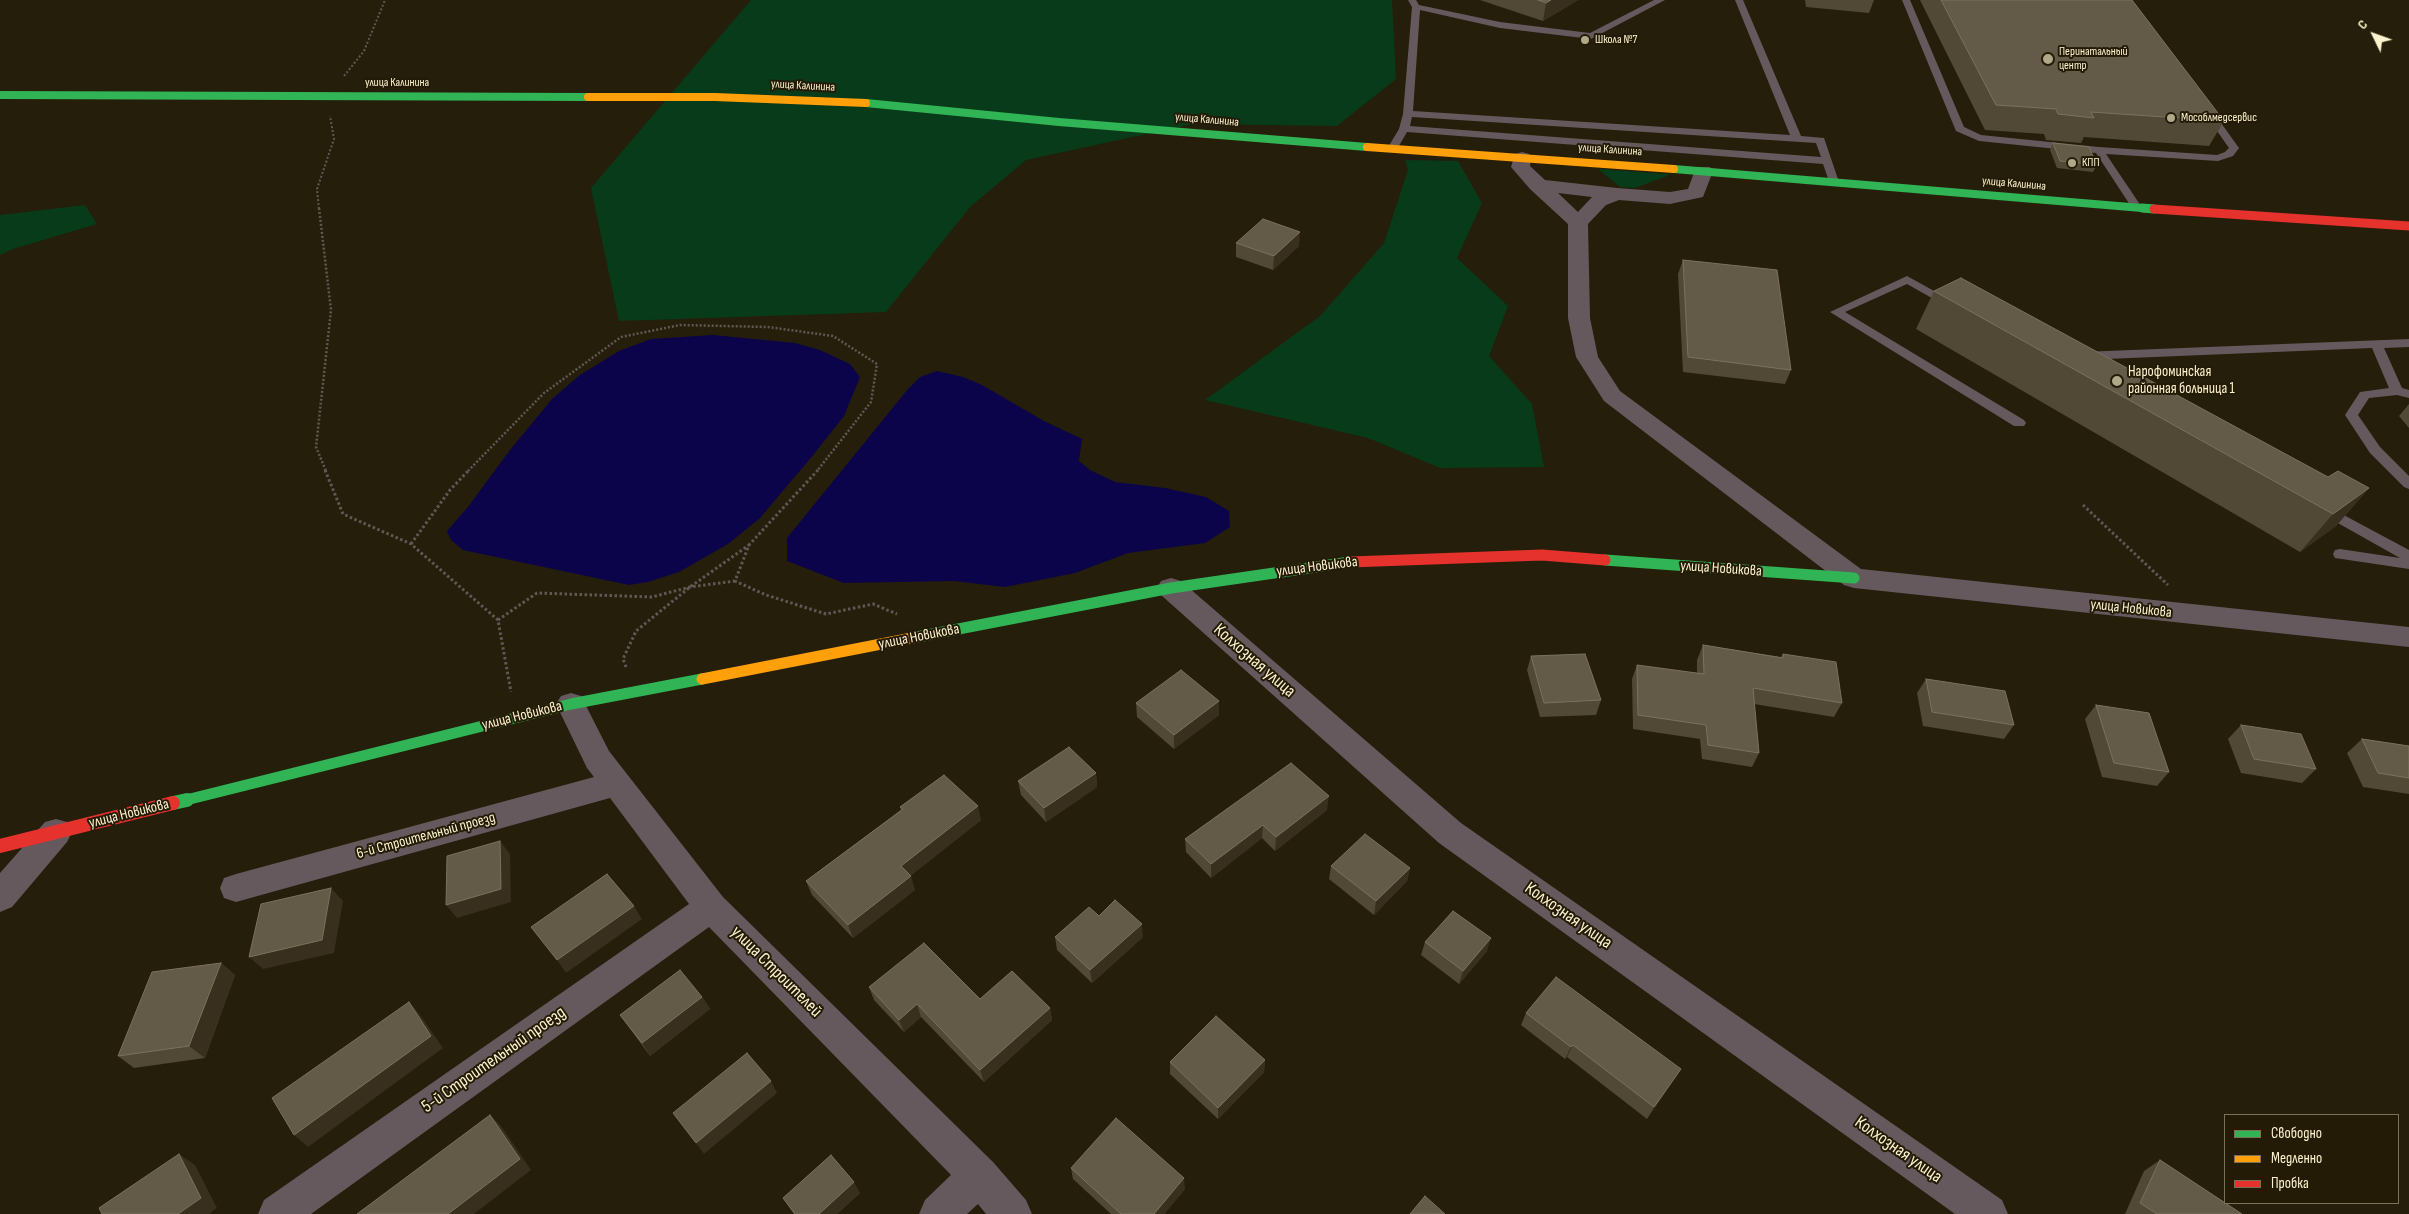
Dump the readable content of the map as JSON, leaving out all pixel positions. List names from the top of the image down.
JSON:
{
  "streets": {
    "street": [
      "улица Калинина",
      "улица Новикова",
      "Колхозная улица",
      "6-й Строительный проезд",
      "улица Строителей",
      "5-й Строительный проезд"
    ]
  },
  "crossings": [
    ["улица Новикова", "Колхозная улица"],
    ["улица Новикова", "улица Строителей"],
    ["6-й Строительный проезд", "улица Строителей"],
    ["улица Строителей", "5-й Строительный проезд"]
  ],
  "places": [
    "Школа №7",
    "Перинатальный центр",
    "Мособлмедсервис",
    "КПП",
    "Нарофоминская районная больница 1"
  ],
  "legend": ["Свободно", "Медленно", "Пробка"],
  "north": "top left"
}
